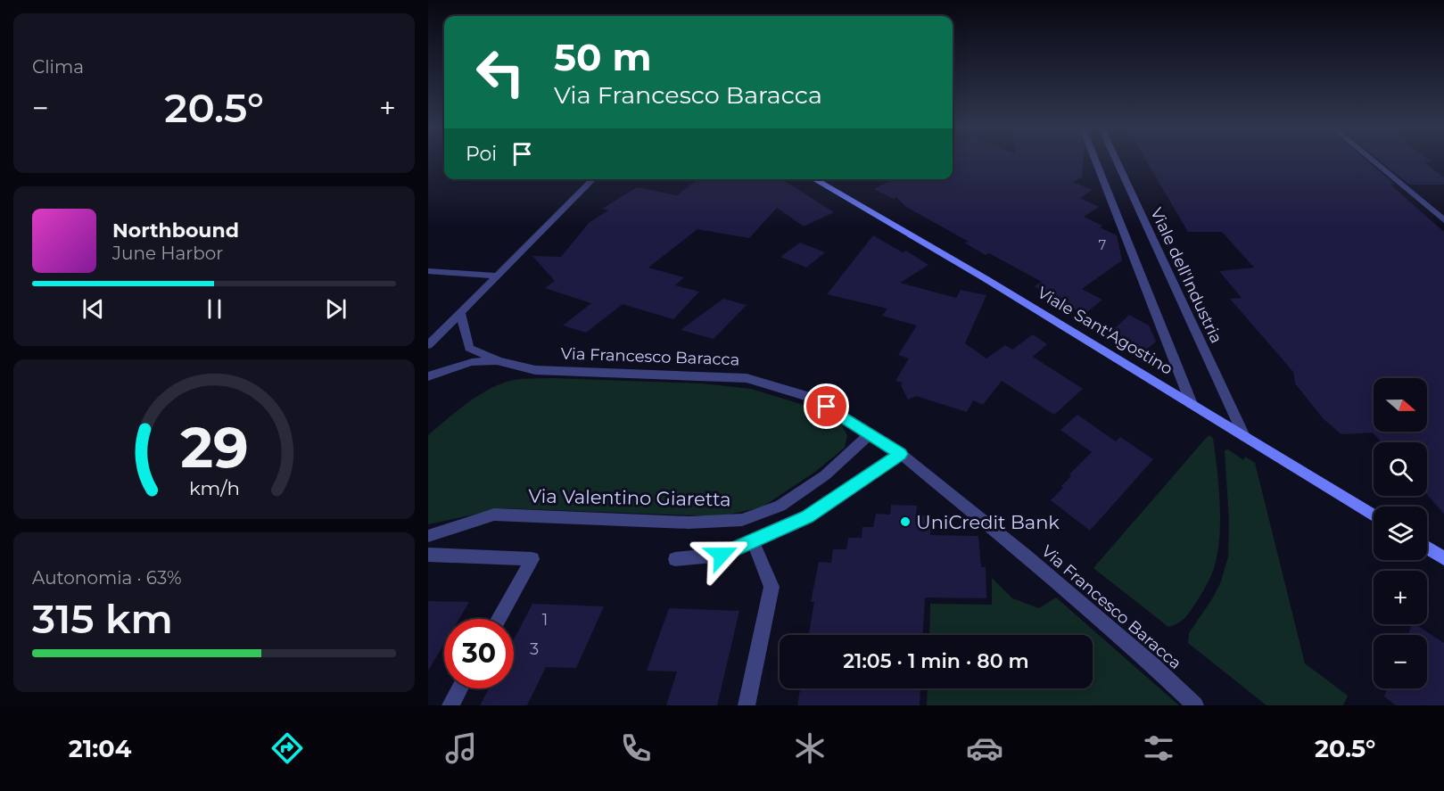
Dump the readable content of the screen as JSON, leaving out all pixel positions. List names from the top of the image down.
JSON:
{
  "streets": {
    "main road": ["Viale Sant'Agostino"],
    "street": ["Viale dell'Industria", "Via Francesco Baracca", "Via Valentino Giaretta"]
  },
  "crossings": [
    ["Viale dell'Industria", "Viale Sant'Agostino"],
    ["Via Francesco Baracca", "Via Valentino Giaretta"]
  ],
  "places": ["UniCredit Bank"],
  "house_numbers": ["7", "1", "3"],
  "north": "right",
  "page": {
    "tile": [
      "Clima",
      ["Autonomia · 63%", "315 km"]
    ],
    "turn": ["50 m", "Via Francesco Baracca"],
    "heat": ["−", "20.5°", "+"],
    "then": "Poi",
    "song": ["Northbound", "June Harbor"],
    "map_buttons": ["+", "−"],
    "limit": "30",
    "trip": "21:05 · 1 min · 80 m",
    "tabs": ["21:04", "20.5°"],
    "gauge": ["29", "km/h"]
  }
}
